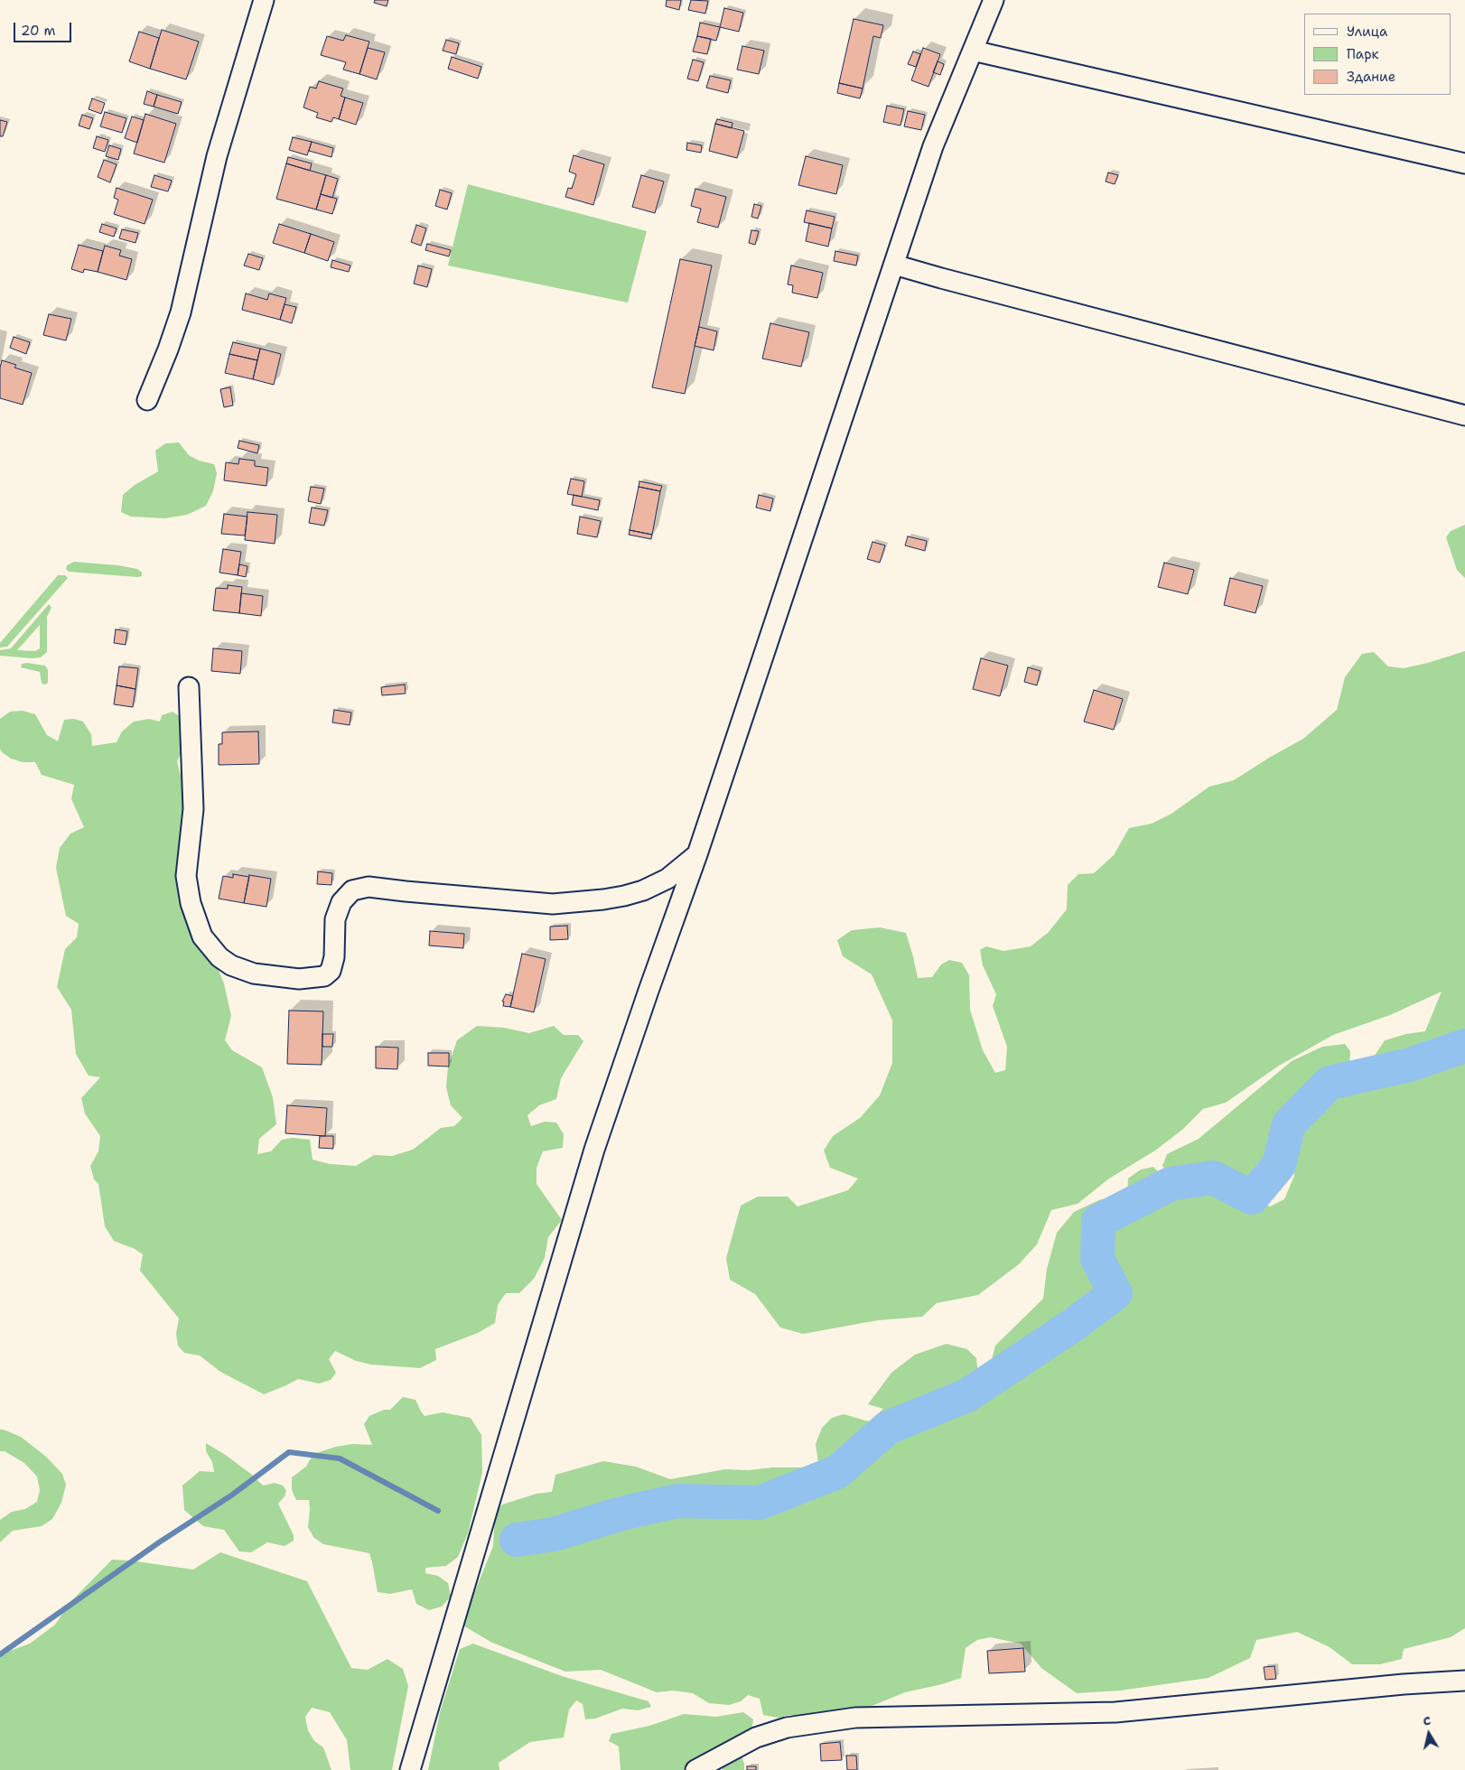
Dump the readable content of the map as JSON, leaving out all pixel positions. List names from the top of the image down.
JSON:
{
  "legend": ["Улица", "Парк", "Здание"],
  "scale_bar": "20 m",
  "north": "top"
}
